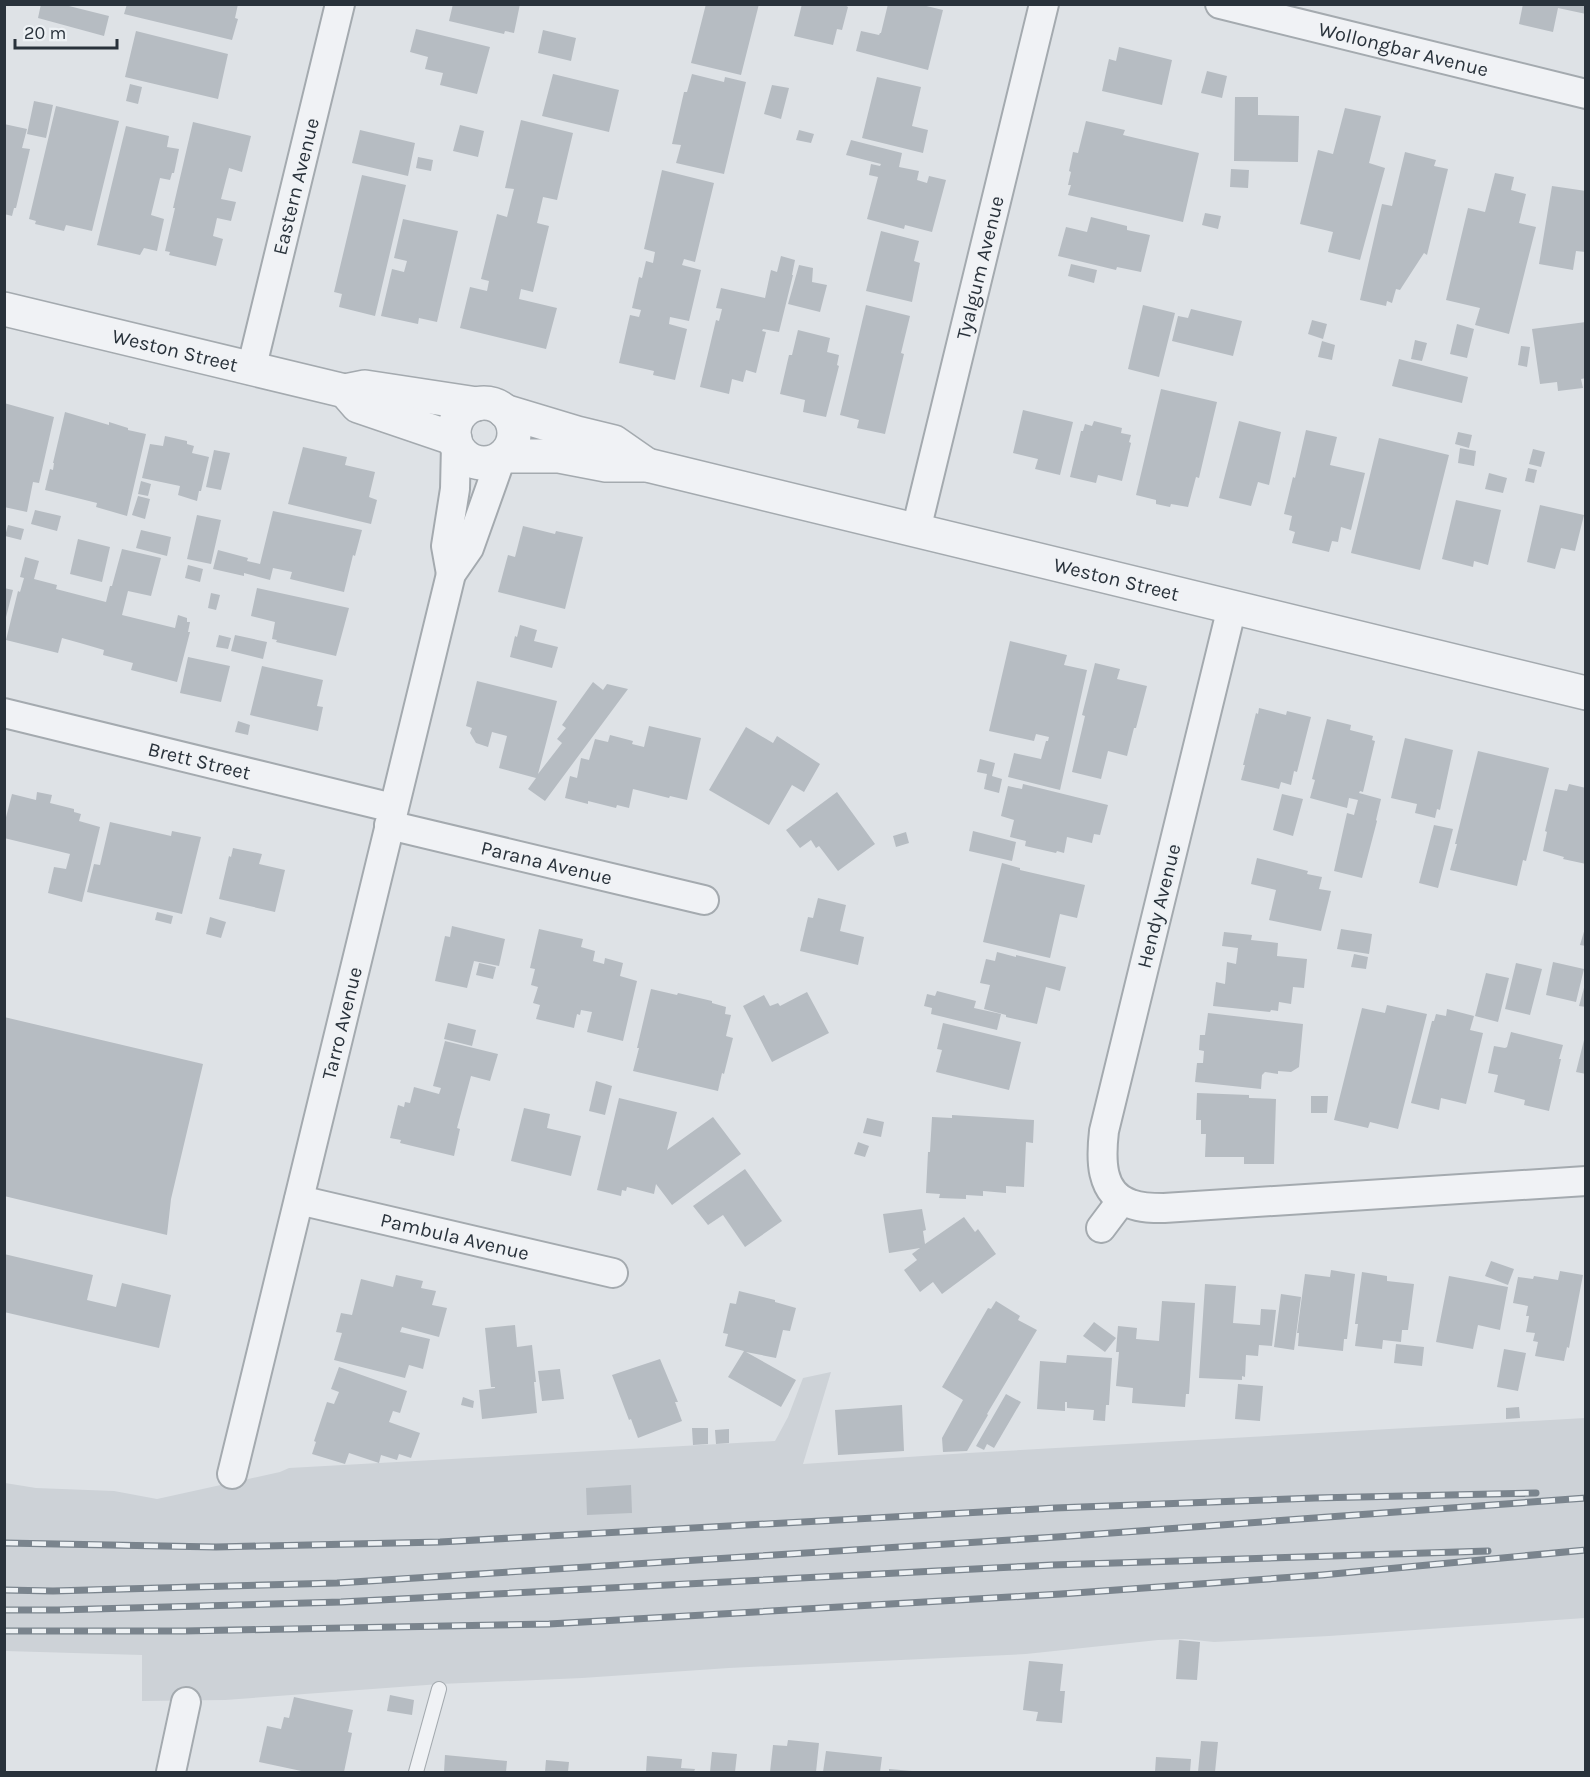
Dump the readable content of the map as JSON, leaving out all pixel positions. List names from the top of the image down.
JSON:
{
  "streets": {
    "street": [
      "Wollongbar Avenue",
      "Eastern Avenue",
      "Tyalgum Avenue",
      "Weston Street",
      "Brett Street",
      "Parana Avenue",
      "Hendy Avenue",
      "Tarro Avenue",
      "Pambula Avenue"
    ]
  },
  "crossings": [
    ["Eastern Avenue", "Weston Street"],
    ["Tyalgum Avenue", "Weston Street"],
    ["Weston Street", "Hendy Avenue"],
    ["Weston Street", "Tarro Avenue"],
    ["Brett Street", "Parana Avenue"],
    ["Brett Street", "Tarro Avenue"],
    ["Parana Avenue", "Tarro Avenue"],
    ["Tarro Avenue", "Pambula Avenue"]
  ],
  "scale_bar": "20 m"
}
